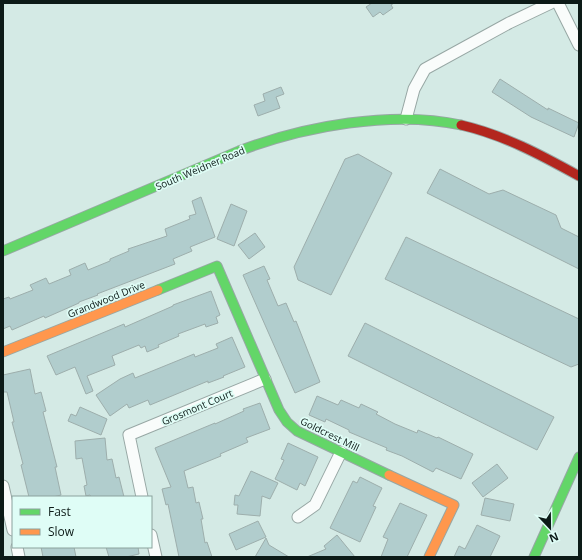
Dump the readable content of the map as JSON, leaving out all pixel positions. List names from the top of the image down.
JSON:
{
  "streets": {
    "main road": ["South Weidner Road", "Grandwood Drive", "Goldcrest Mill"],
    "street": ["Grosmont Court"]
  },
  "crossings": [
    ["Grandwood Drive", "Goldcrest Mill"],
    ["Grosmont Court", "Goldcrest Mill"]
  ],
  "legend": ["Fast", "Slow"],
  "north": "bottom"
}
